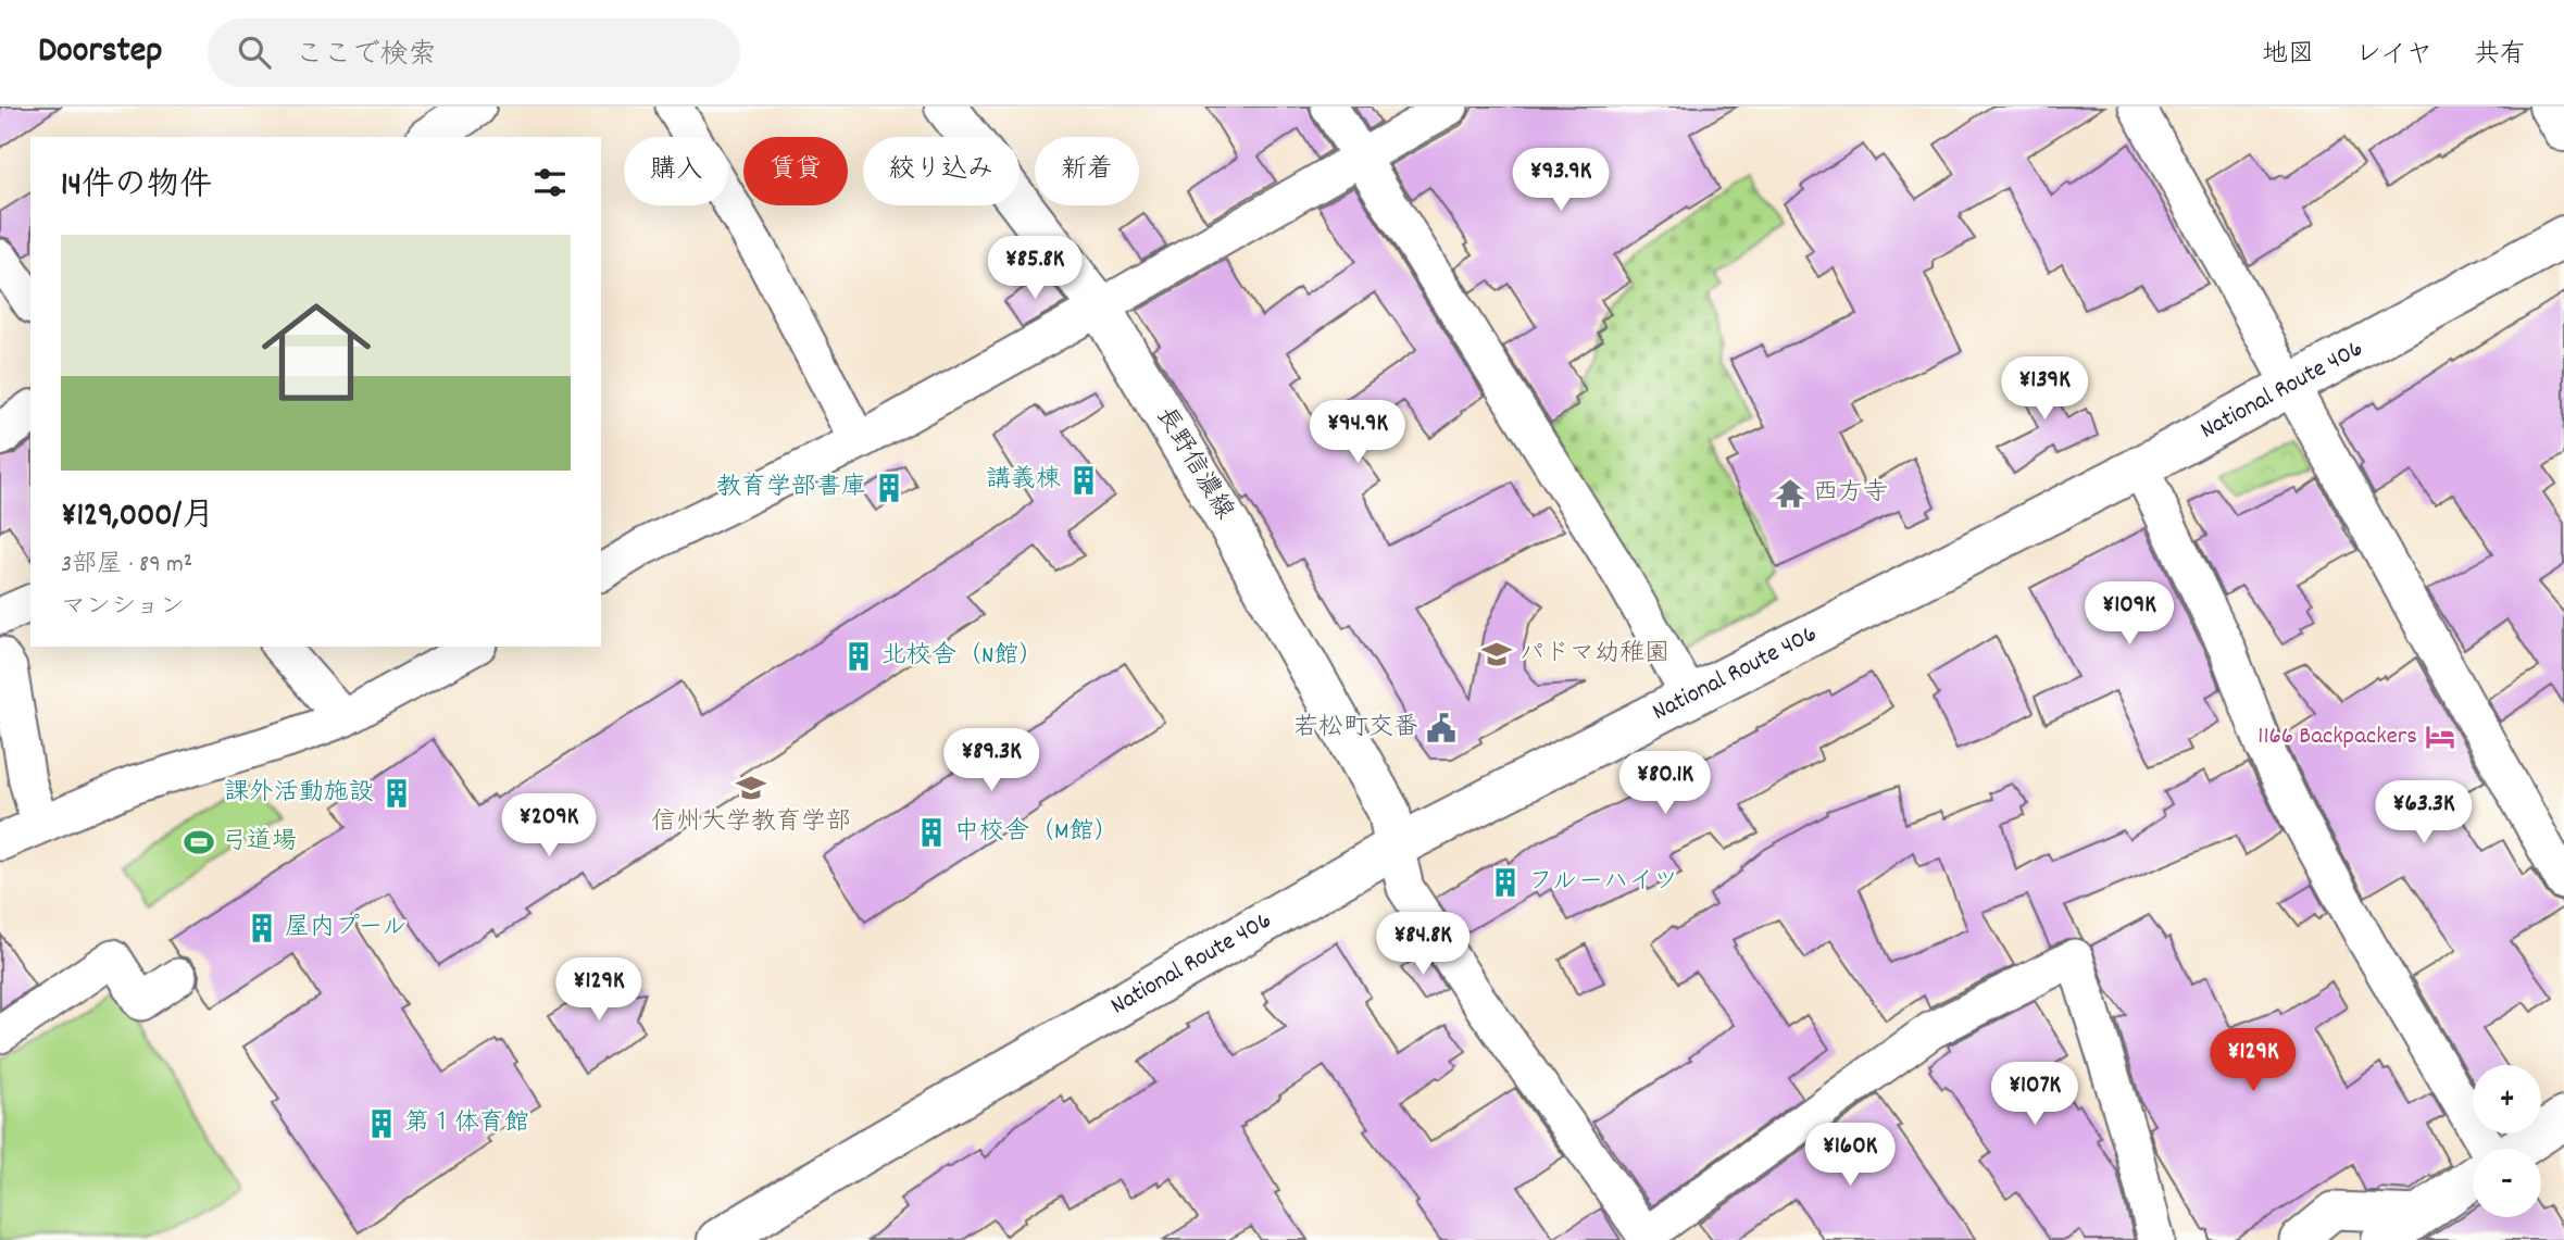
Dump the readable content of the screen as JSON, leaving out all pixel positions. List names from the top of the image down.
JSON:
{
  "streets": {
    "main road": ["National Route 406", "長野信濃線"]
  },
  "crossings": [
    ["National Route 406", "長野信濃線"]
  ],
  "places": {
    "building": [
      "講義棟",
      "教育学部書庫",
      "北校舎（N館）",
      "課外活動施設",
      "中校舎（M館）",
      "フルーハイツ",
      "屋内プール",
      "第１体育館"
    ],
    "temple": ["西方寺"],
    "school or university": ["パドマ幼稚園", "信州大学教育学部"],
    "public building": ["若松町交番"],
    "hotel": ["1166 Backpackers"],
    "sports": ["弓道場"]
  },
  "page": {
    "header": "Doorstep",
    "search": "ここで検索",
    "nav": ["地図", "レイヤ", "共有"],
    "chip": [
      "購入",
      "賃貸",
      "絞り込み",
      "新着"
    ],
    "heading": "14件の物件",
    "price": [
      "¥93.9K",
      "¥85.8K",
      "¥139K",
      "¥94.9K",
      "¥109K",
      "¥89.3K",
      "¥80.1K",
      "¥63.3K",
      "¥209K",
      "¥84.8K",
      "¥129K",
      "¥129K",
      "¥107K",
      "¥160K"
    ],
    "list": [
      {
        "name": "¥129,000/月",
        "note": "3部屋 · 89 m² · マンション"
      }
    ],
    "map_buttons": ["+", "−"]
  }
}
